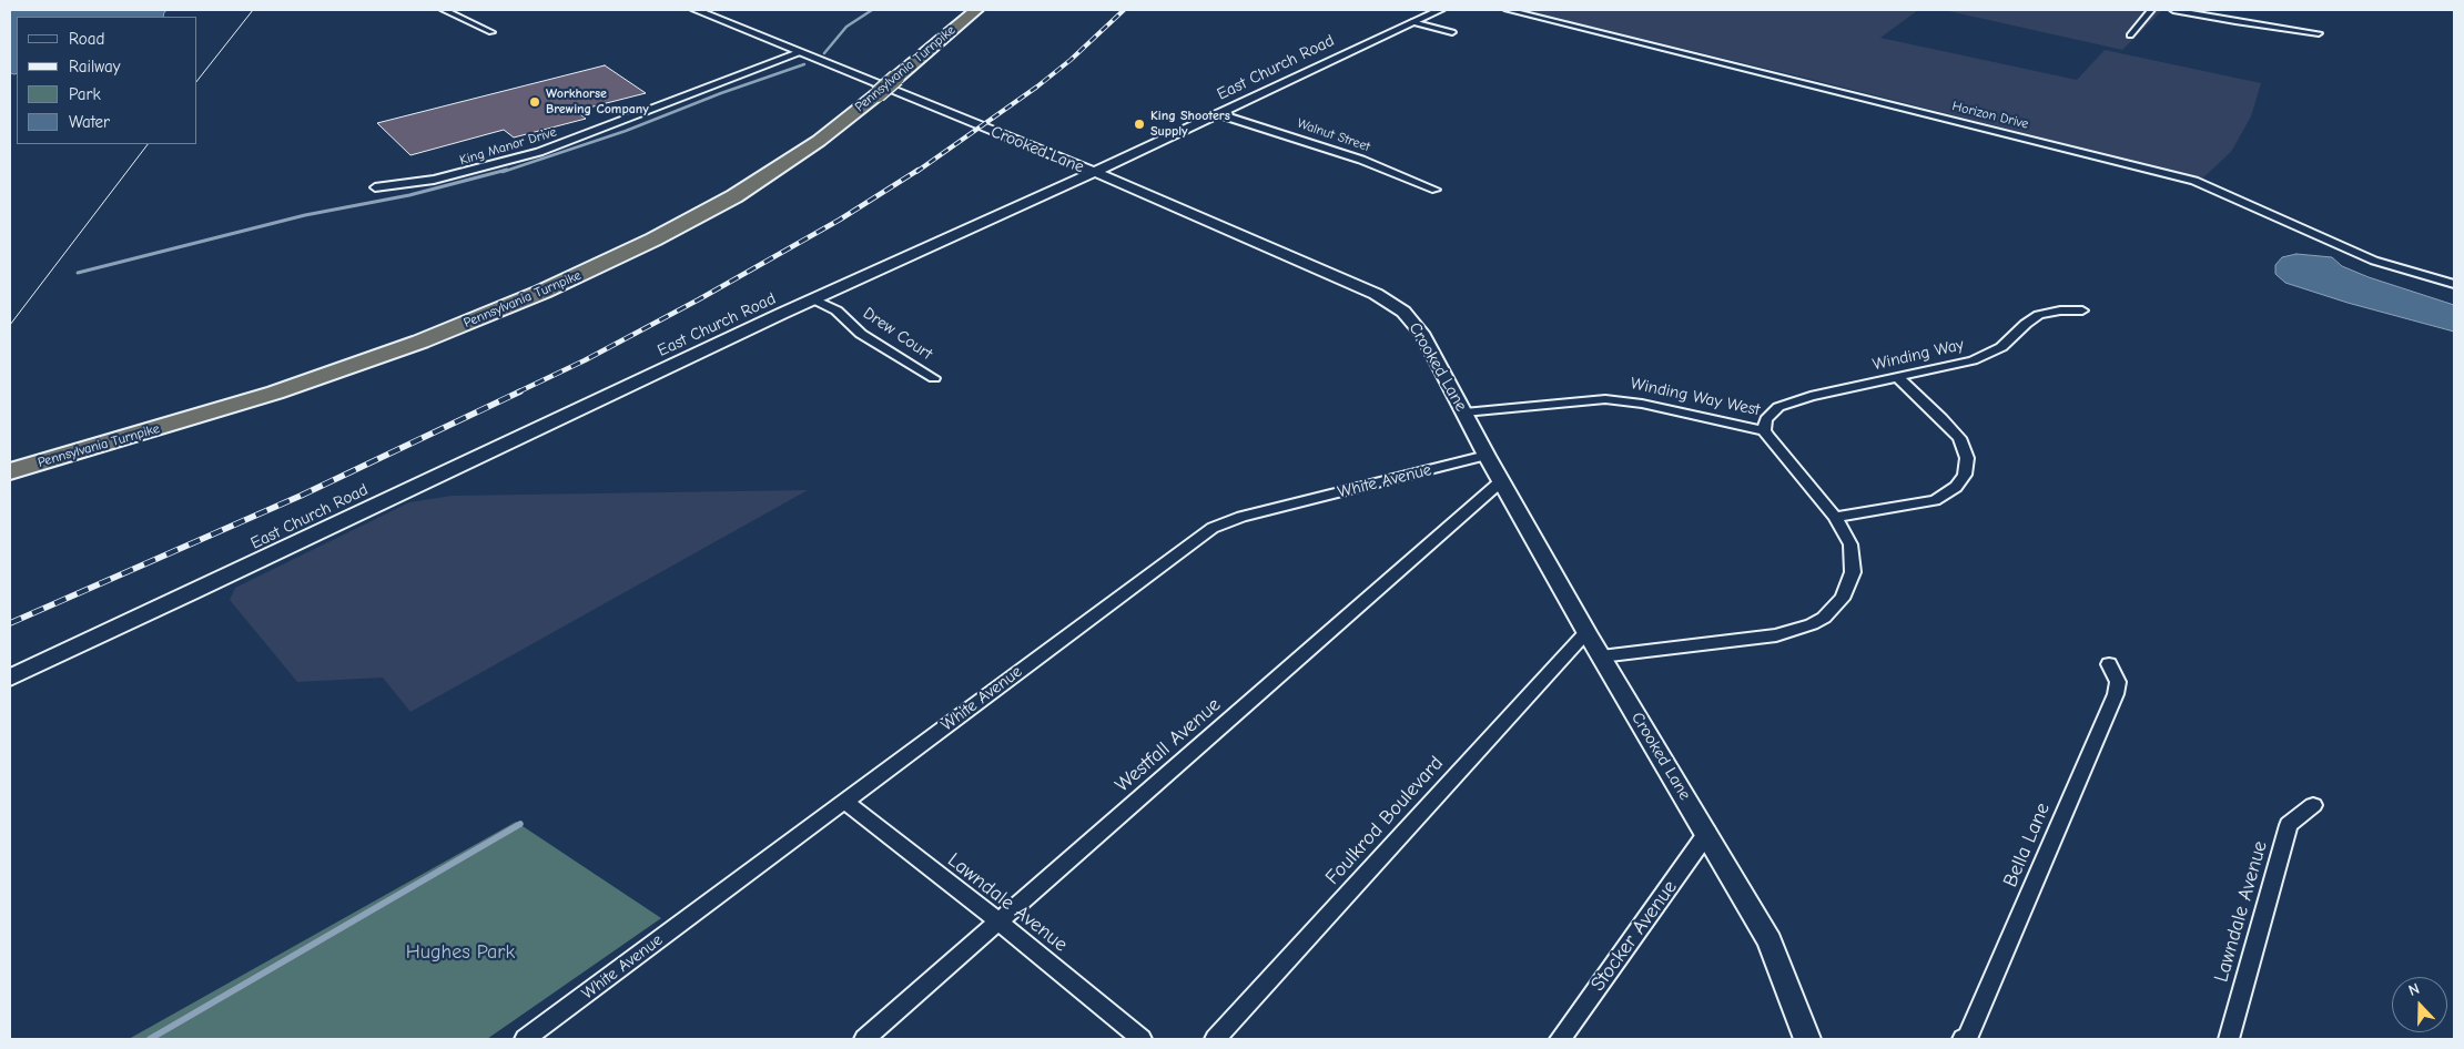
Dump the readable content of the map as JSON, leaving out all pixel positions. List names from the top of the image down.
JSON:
{
  "streets": {
    "highway": ["Pennsylvania Turnpike"],
    "street": [
      "East Church Road",
      "Horizon Drive",
      "Walnut Street",
      "King Manor Drive",
      "Crooked Lane",
      "Drew Court",
      "Winding Way",
      "Winding Way West",
      "White Avenue",
      "Westfall Avenue",
      "Foulkrod Boulevard",
      "Bella Lane",
      "Lawndale Avenue",
      "Stocker Avenue"
    ]
  },
  "crossings": [
    ["East Church Road", "Walnut Street"],
    ["East Church Road", "Crooked Lane"],
    ["East Church Road", "Drew Court"],
    ["King Manor Drive", "Crooked Lane"],
    ["Crooked Lane", "Winding Way West"],
    ["Crooked Lane", "White Avenue"],
    ["Crooked Lane", "Westfall Avenue"],
    ["Crooked Lane", "Foulkrod Boulevard"],
    ["Crooked Lane", "Stocker Avenue"],
    ["Winding Way", "Winding Way West"],
    ["White Avenue", "Lawndale Avenue"],
    ["Westfall Avenue", "Lawndale Avenue"]
  ],
  "parks": ["Hughes Park"],
  "places": ["Workhorse Brewing Company", "King Shooters Supply"],
  "legend": [
    "Road",
    "Railway",
    "Park",
    "Water"
  ],
  "north": "top"
}
